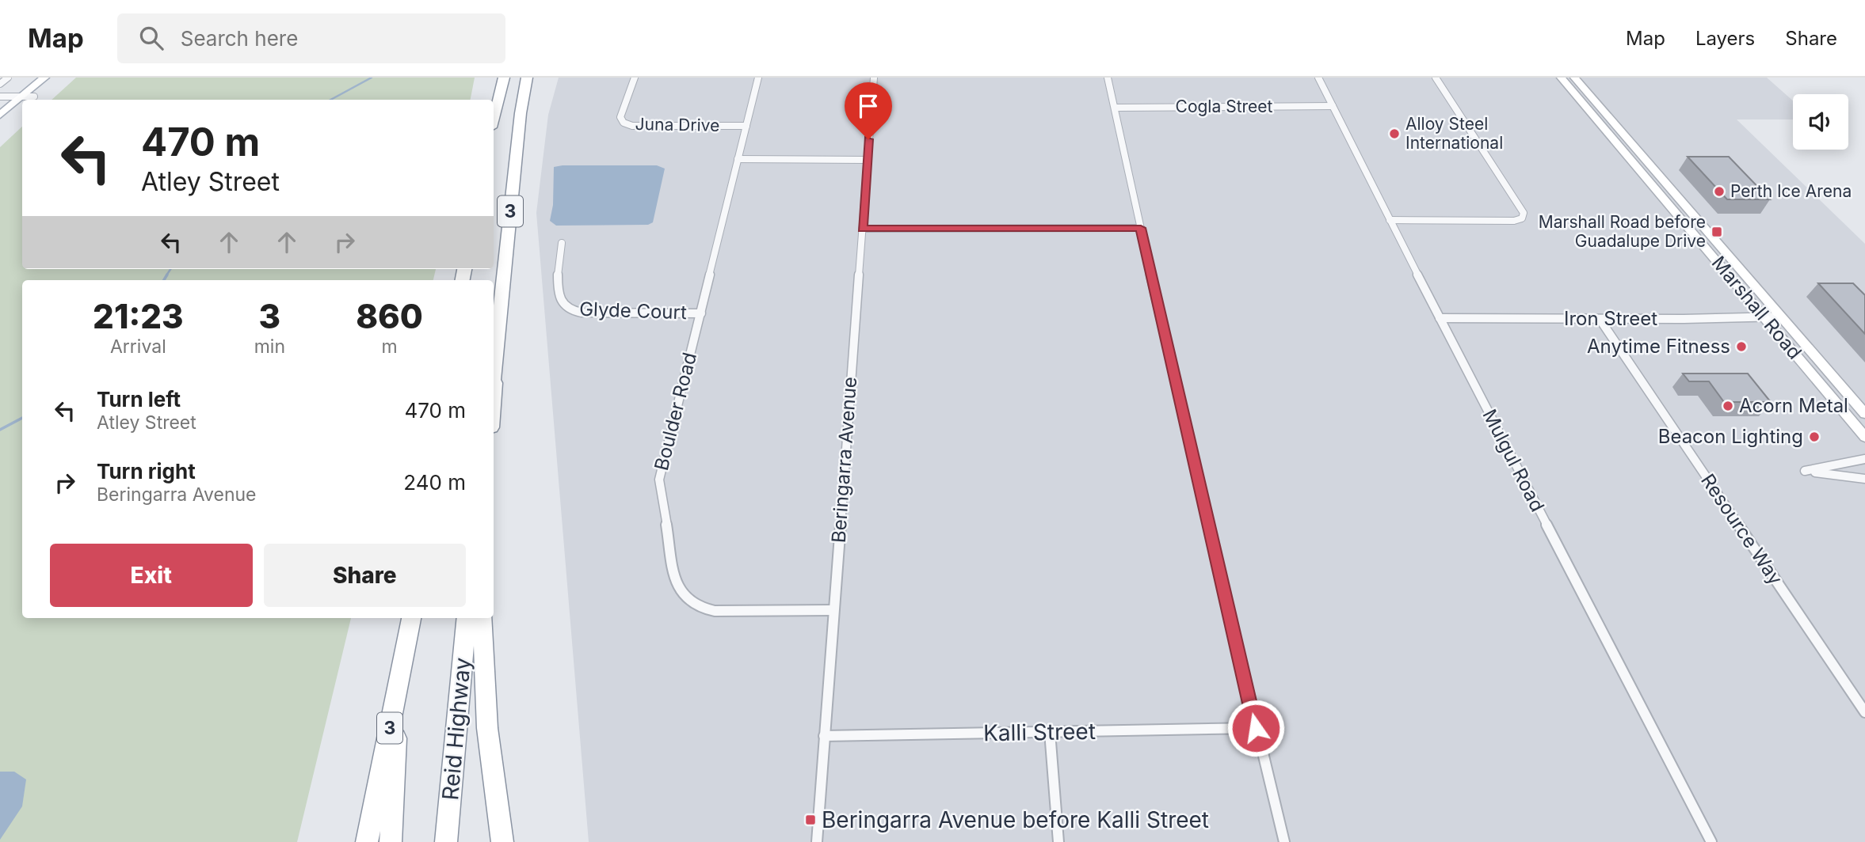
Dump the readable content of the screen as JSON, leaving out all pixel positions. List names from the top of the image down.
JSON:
{
  "streets": {
    "highway": ["3", "Reid Highway"],
    "main road": ["Marshall Road"],
    "street": [
      "Cogla Street",
      "Juna Drive",
      "Glyde Court",
      "Iron Street",
      "Boulder Road",
      "Beringarra Avenue",
      "Mulgul Road",
      "Resource Way",
      "Kalli Street"
    ]
  },
  "crossings": [
    ["Cogla Street", "Mulgul Road"],
    ["Juna Drive", "Boulder Road"],
    ["Marshall Road", "Iron Street"],
    ["Glyde Court", "Boulder Road"],
    ["Iron Street", "Mulgul Road"],
    ["Iron Street", "Resource Way"],
    ["Boulder Road", "Beringarra Avenue"],
    ["Beringarra Avenue", "Kalli Street"]
  ],
  "places": {
    "other": [
      "Alloy Steel International",
      "Perth Ice Arena",
      "Anytime Fitness",
      "Acorn Metal",
      "Beacon Lighting"
    ],
    "transit": ["Marshall Road before Guadalupe Drive", "Beringarra Avenue before Kalli Street"]
  },
  "page": {
    "header": "Map",
    "search": "Search here",
    "nav": ["Map", "Layers", "Share"],
    "turn": ["470 m", "Atley Street"],
    "eta": [
      "21:23",
      "Arrival",
      "3",
      "min",
      "860",
      "m"
    ],
    "list": [
      {
        "name": "Turn left",
        "note": "Atley Street",
        "value": "470 m"
      },
      {
        "name": "Turn right",
        "note": "Beringarra Avenue",
        "value": "240 m"
      }
    ],
    "buttons": ["Exit", "Share"]
  }
}
